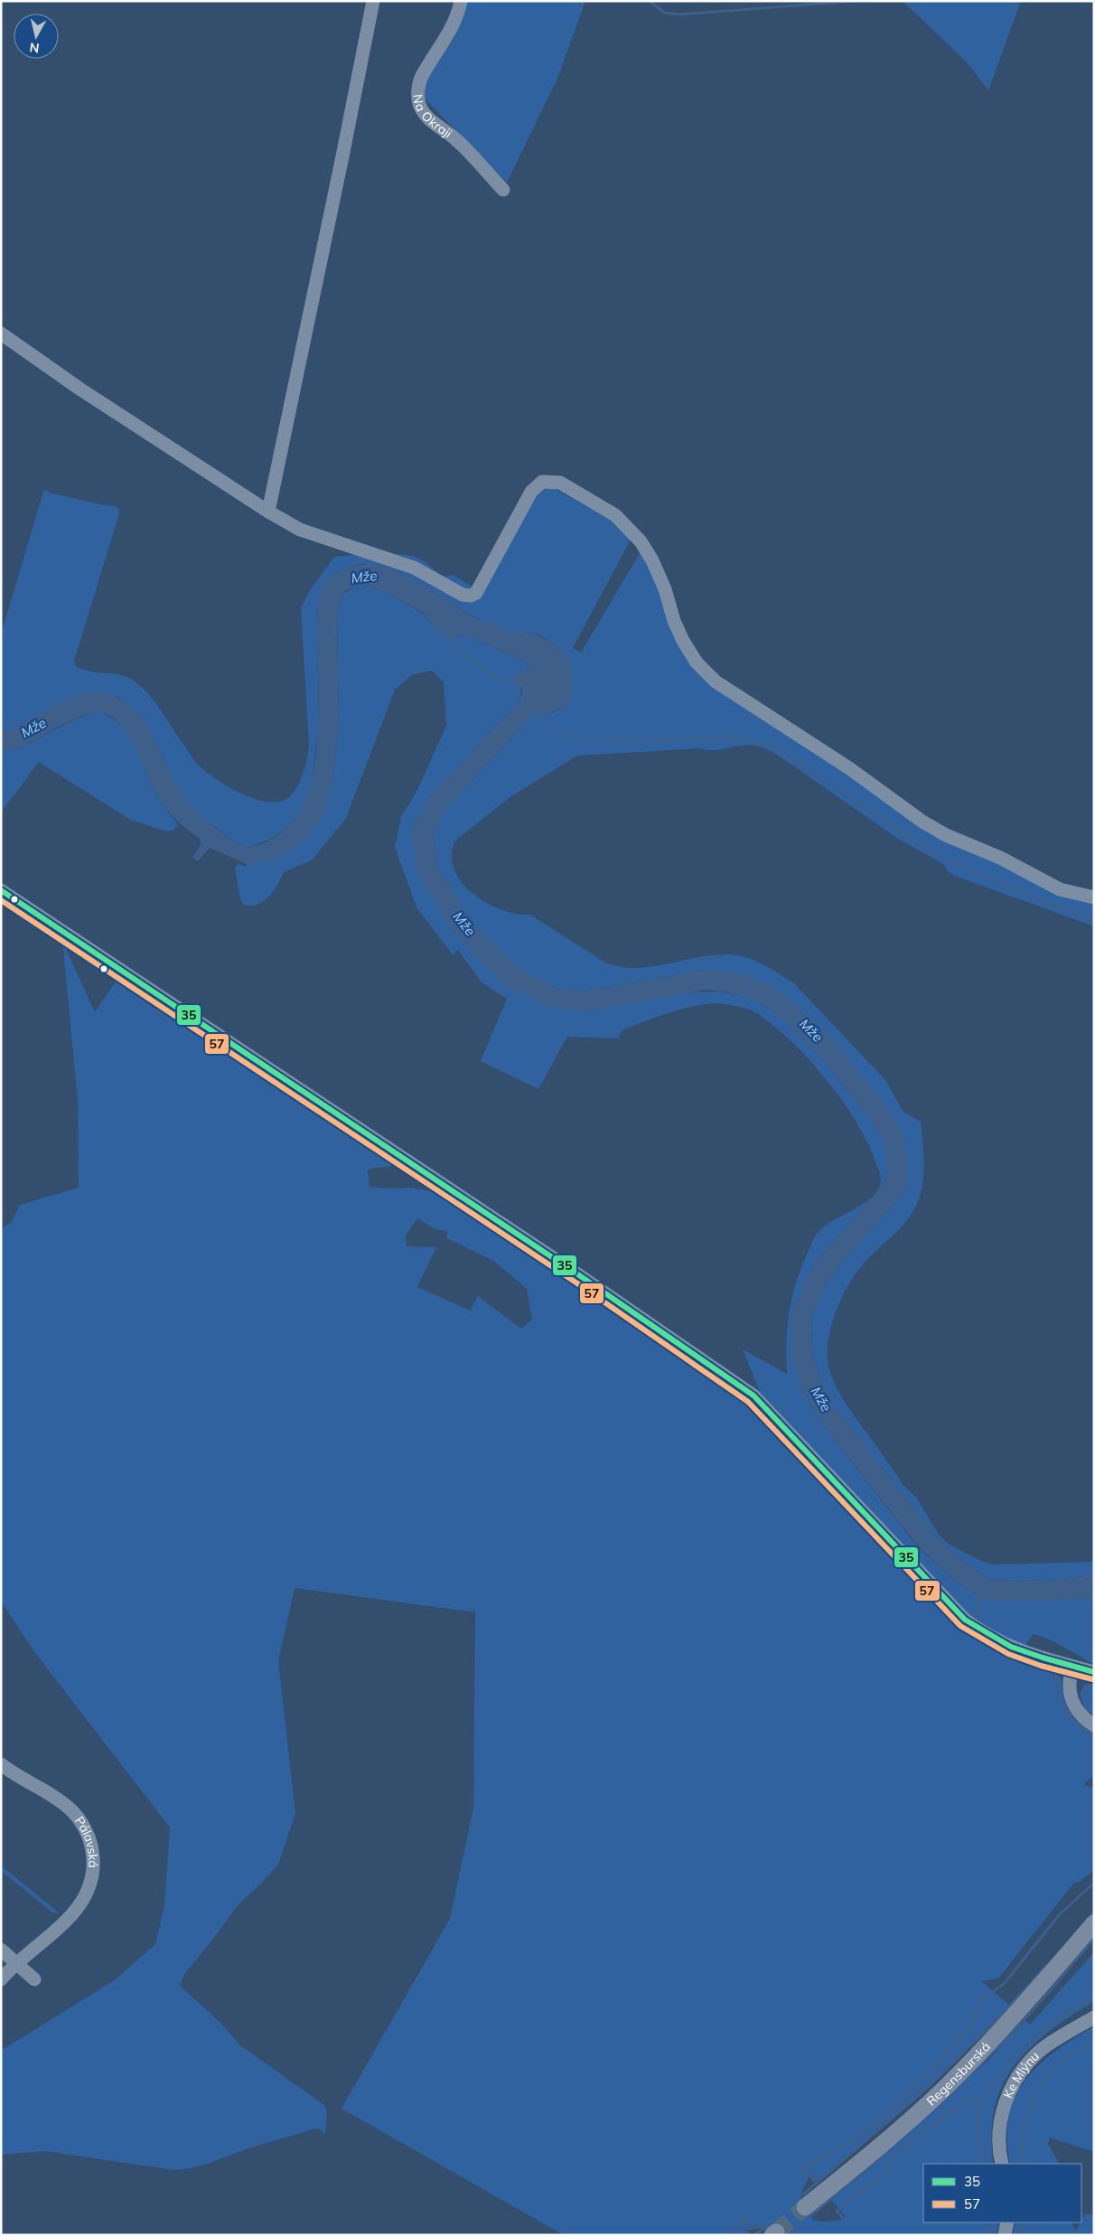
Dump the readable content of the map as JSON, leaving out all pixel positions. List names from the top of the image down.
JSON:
{
  "streets": {
    "main road": ["Regensburská"],
    "street": ["Na Okraji", "Pálavská", "Ke Mlýnu"]
  },
  "water": ["Mže"],
  "lines": ["transit line 35", "transit line 57"],
  "legend": ["35", "57"],
  "north": "bottom"
}
